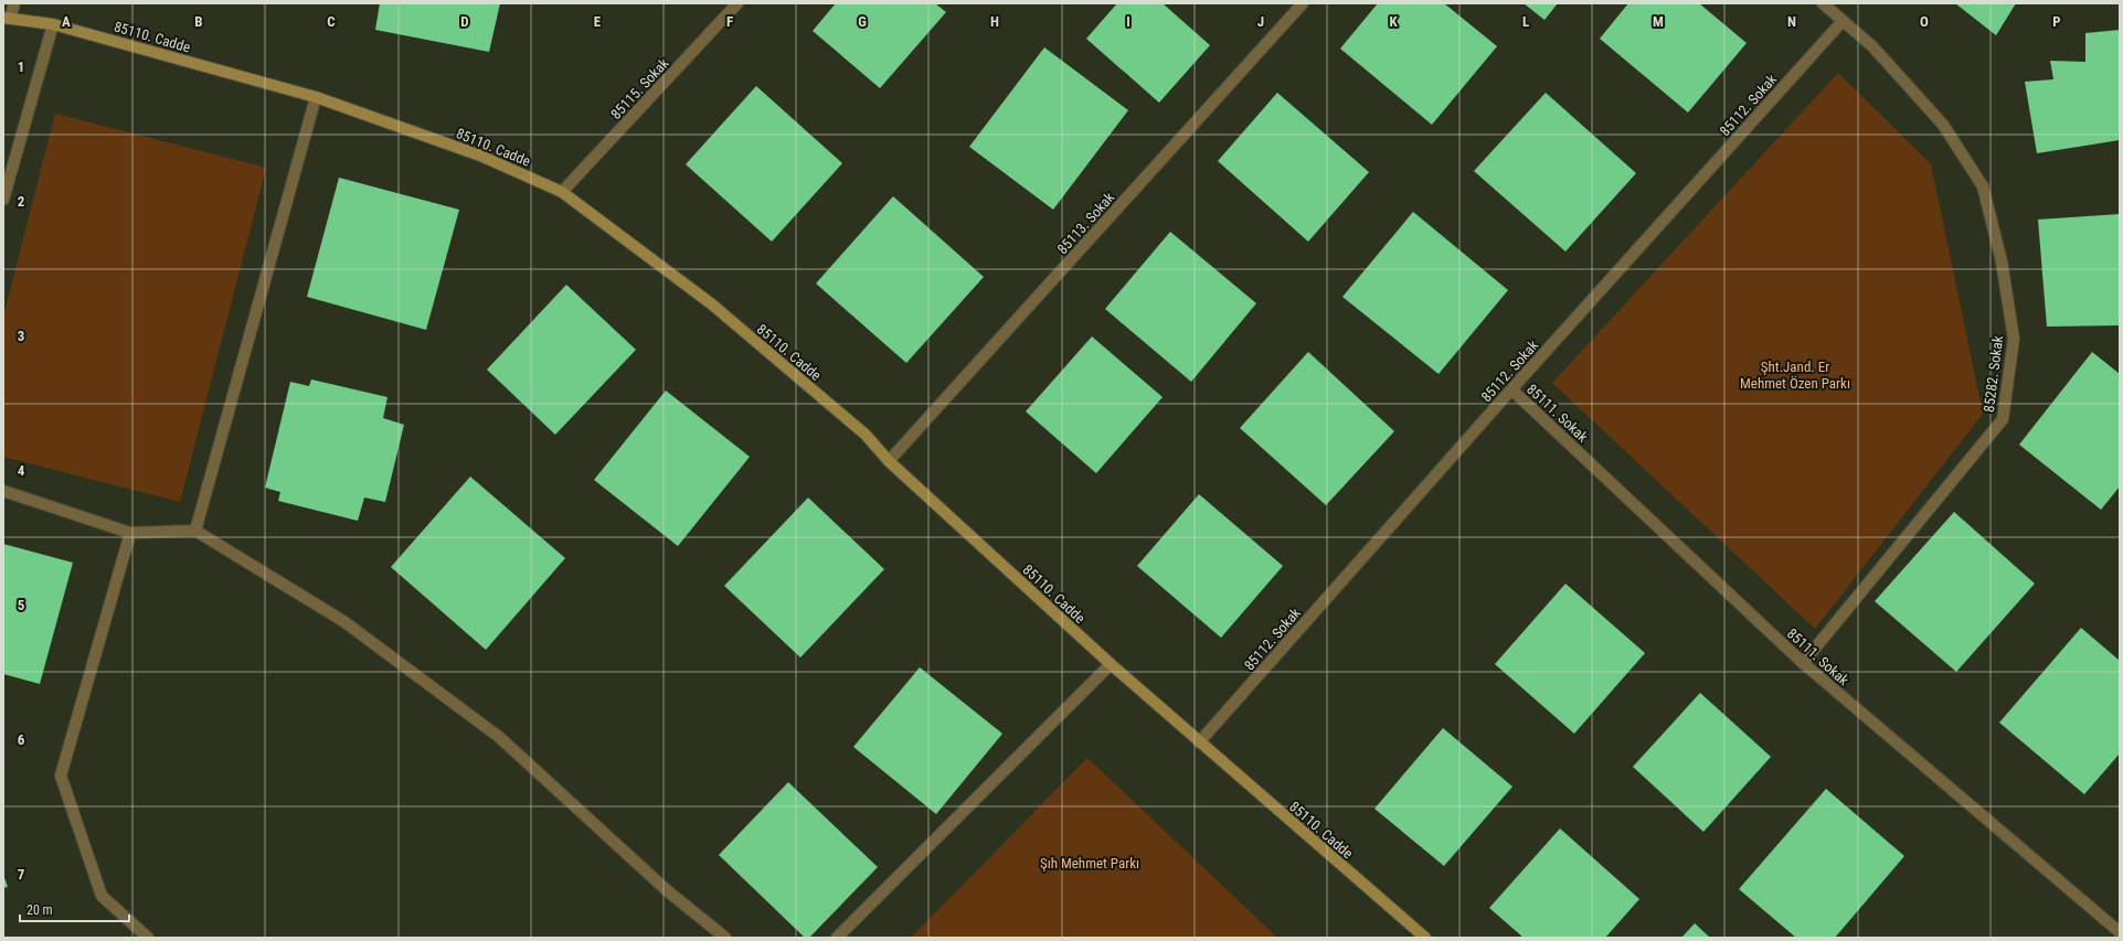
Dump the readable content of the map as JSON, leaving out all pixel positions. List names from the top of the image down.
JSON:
{
  "streets": {
    "street": [
      "85110. Cadde",
      "85115. Sokak",
      "85112. Sokak",
      "85113. Sokak",
      "85282. Sokak",
      "85111. Sokak"
    ]
  },
  "crossings": [
    ["85110. Cadde", "85115. Sokak"],
    ["85110. Cadde", "85112. Sokak"],
    ["85110. Cadde", "85113. Sokak"],
    ["85112. Sokak", "85282. Sokak"],
    ["85112. Sokak", "85111. Sokak"],
    ["85282. Sokak", "85111. Sokak"]
  ],
  "parks": ["Şht.Jand. Er Mehmet Özen Parkı", "Şıh Mehmet Parkı"],
  "scale_bar": "20 m",
  "grid": {
    "columns": [
      "A",
      "B",
      "C",
      "D",
      "E",
      "F",
      "G",
      "H",
      "I",
      "J",
      "K",
      "L",
      "M",
      "N",
      "O",
      "P"
    ],
    "rows": [
      "1",
      "2",
      "3",
      "4",
      "5",
      "6",
      "7"
    ]
  }
}
